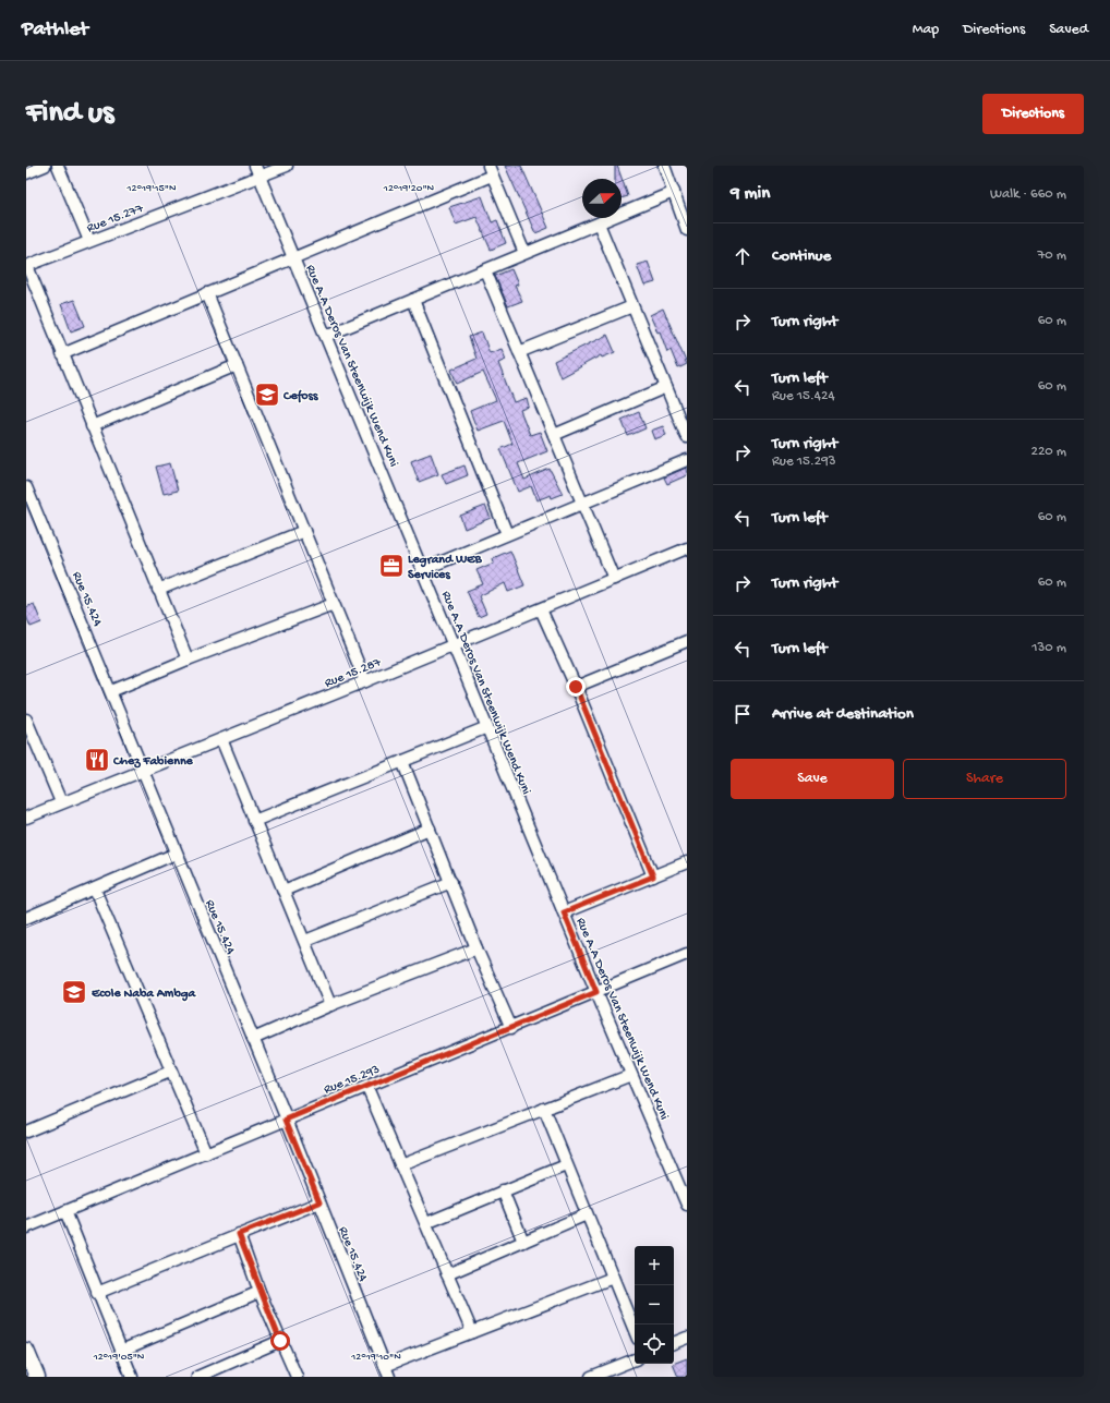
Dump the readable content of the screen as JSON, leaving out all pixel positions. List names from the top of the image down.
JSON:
{
  "streets": {
    "street": [
      "Rue 15.277",
      "Rue A.A Deros Van Steenwijk Wend Kuni",
      "Rue 15.424",
      "Rue 15.287",
      "Rue 15.293"
    ]
  },
  "crossings": [
    ["Rue 15.277", "Rue A.A Deros Van Steenwijk Wend Kuni"],
    ["Rue A.A Deros Van Steenwijk Wend Kuni", "Rue 15.287"],
    ["Rue A.A Deros Van Steenwijk Wend Kuni", "Rue 15.293"],
    ["Rue 15.424", "Rue 15.287"],
    ["Rue 15.424", "Rue 15.293"]
  ],
  "places": {
    "school or university": ["Cefoss", "Ecole Naba Ambga"],
    "office": ["Legrand WEB Services"],
    "restaurant": ["Chez Fabienne"]
  },
  "north": "right",
  "page": {
    "header": "Pathlet",
    "nav": ["Map", "Directions", "Saved"],
    "buttons": [
      "Directions",
      ["Save", "Share"]
    ],
    "title": "Find us",
    "heading": ["9 min", "Walk · 660 m"],
    "list": [
      ["Continue", "70 m"],
      ["Turn right", "60 m"],
      ["Turn left", "Rue 15.424", "60 m"],
      ["Turn right", "Rue 15.293", "220 m"],
      ["Turn left", "60 m"],
      ["Turn right", "60 m"],
      ["Turn left", "130 m"],
      "Arrive at destination"
    ],
    "map_buttons": ["+", "−"]
  },
  "coordinates": [
    "12°19'15\"N",
    "12°19'20\"N",
    "12°19'05\"N",
    "12°19'10\"N"
  ]
}
